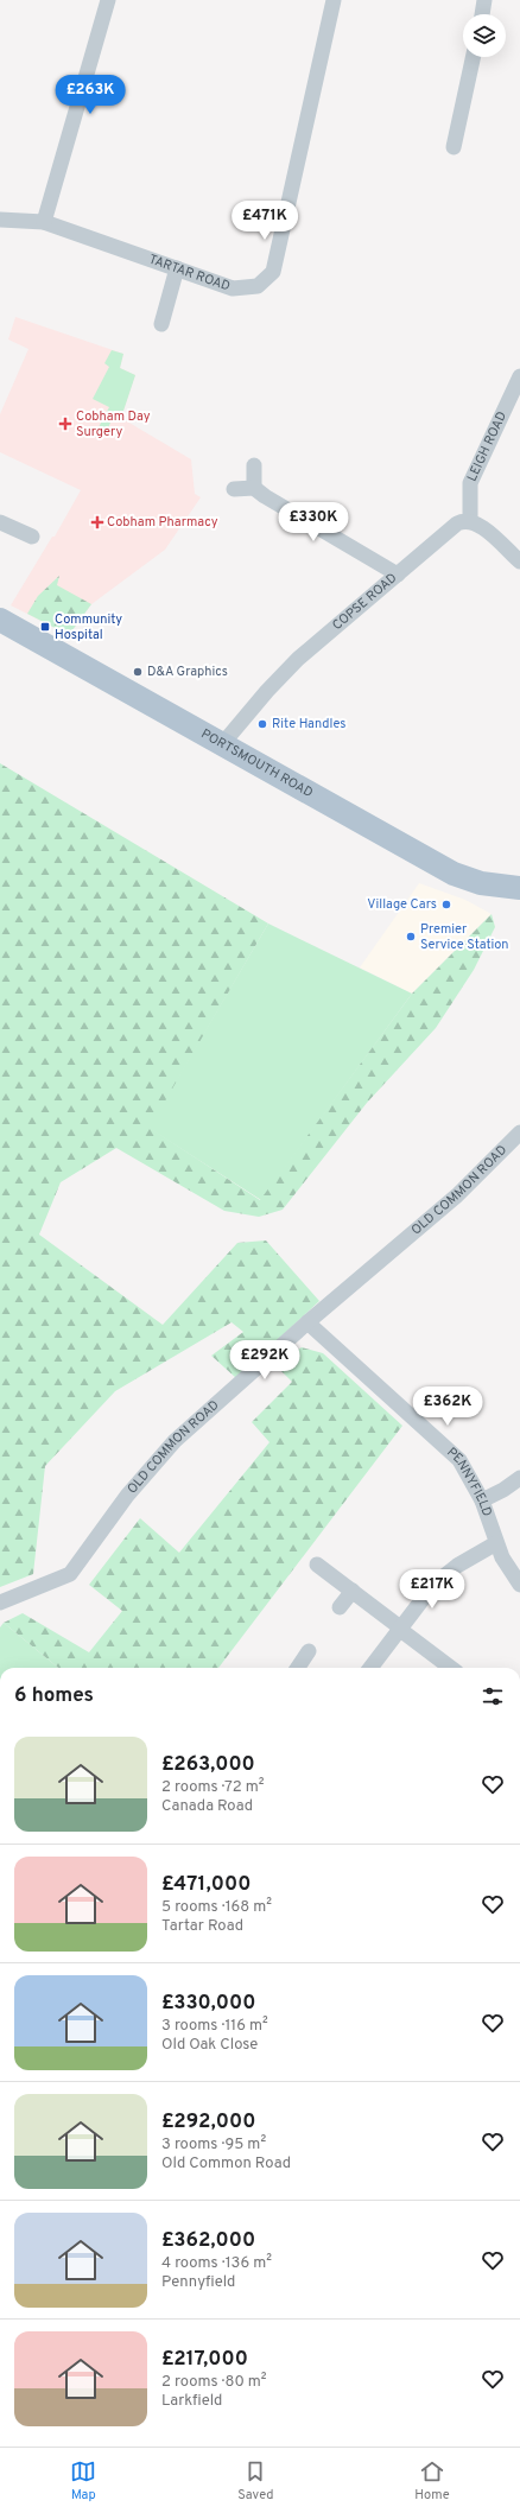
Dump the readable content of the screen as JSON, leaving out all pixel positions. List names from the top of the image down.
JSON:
{
  "streets": {
    "main road": ["PORTSMOUTH ROAD"],
    "street": [
      "TARTAR ROAD",
      "LEIGH ROAD",
      "COPSE ROAD",
      "OLD COMMON ROAD",
      "PENNYFIELD"
    ]
  },
  "crossings": [
    ["LEIGH ROAD", "COPSE ROAD"],
    ["COPSE ROAD", "PORTSMOUTH ROAD"],
    ["OLD COMMON ROAD", "PENNYFIELD"]
  ],
  "places": {
    "health": ["Cobham Day Surgery", "Cobham Pharmacy"],
    "transit": ["Community Hospital"],
    "other": [
      "D&A Graphics",
      "Rite Handles",
      "Village Cars",
      "Premier Service Station"
    ]
  },
  "page": {
    "price": [
      "£263K",
      "£471K",
      "£330K",
      "£292K",
      "£362K",
      "£217K"
    ],
    "heading": "6 homes",
    "list": [
      {
        "name": "£263,000",
        "note": "2 rooms · 72 m² · Canada Road"
      },
      {
        "name": "£471,000",
        "note": "5 rooms · 168 m² · Tartar Road"
      },
      {
        "name": "£330,000",
        "note": "3 rooms · 116 m² · Old Oak Close"
      },
      {
        "name": "£292,000",
        "note": "3 rooms · 95 m² · Old Common Road"
      },
      {
        "name": "£362,000",
        "note": "4 rooms · 136 m² · Pennyfield"
      },
      {
        "name": "£217,000",
        "note": "2 rooms · 80 m² · Larkfield"
      }
    ],
    "tabs": ["Map", "Saved", "Home"]
  }
}
